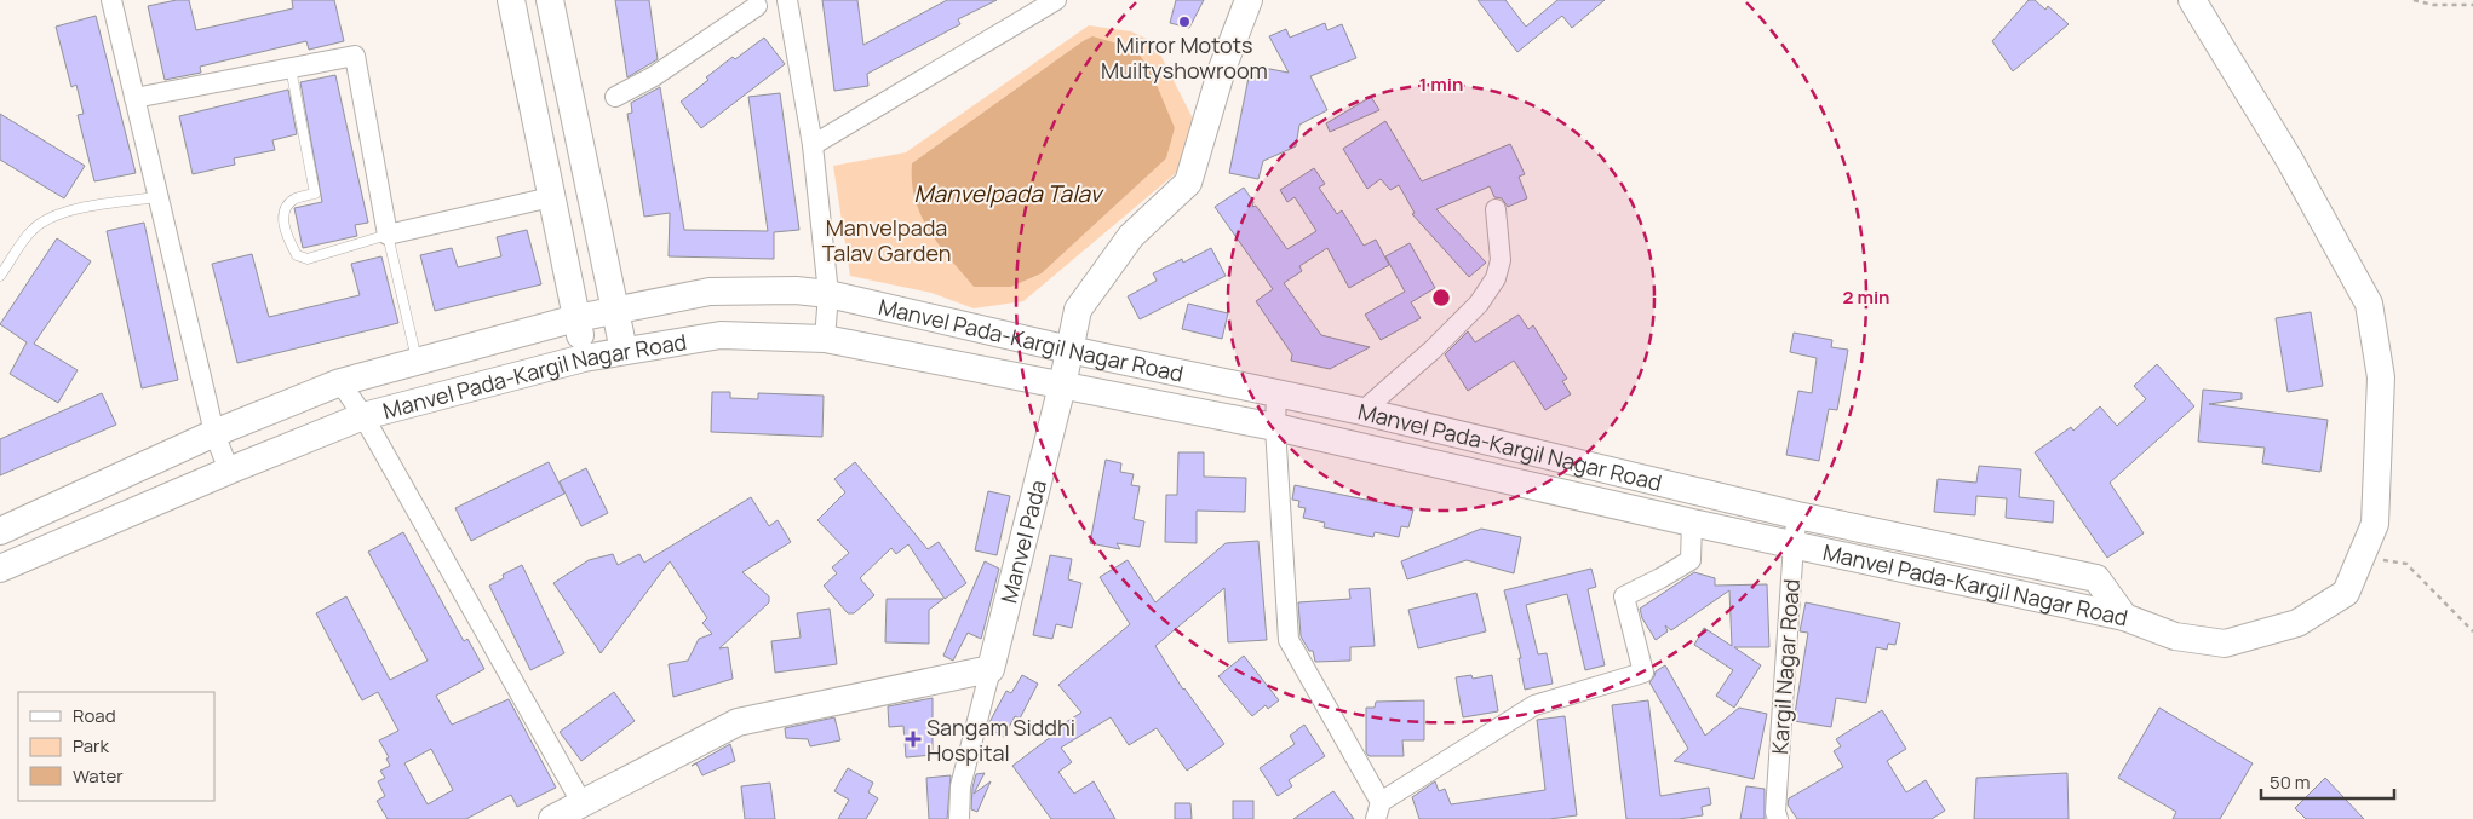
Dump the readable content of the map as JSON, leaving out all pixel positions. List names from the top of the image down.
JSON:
{
  "streets": {
    "street": ["Manvel Pada-Kargil Nagar Road", "Manvel Pada", "Kargil Nagar Road"]
  },
  "crossings": [
    ["Manvel Pada-Kargil Nagar Road", "Manvel Pada"],
    ["Manvel Pada-Kargil Nagar Road", "Kargil Nagar Road"]
  ],
  "water": ["Manvelpada Talav"],
  "parks": ["Manvelpada Talav Garden"],
  "places": {
    "other": ["Mirror Motots Muiltyshowroom"],
    "health": ["Sangam Siddhi Hospital"]
  },
  "legend": ["Road", "Park", "Water"],
  "scale_bar": "50 m",
  "rings": ["1 min", "2 min"]
}
